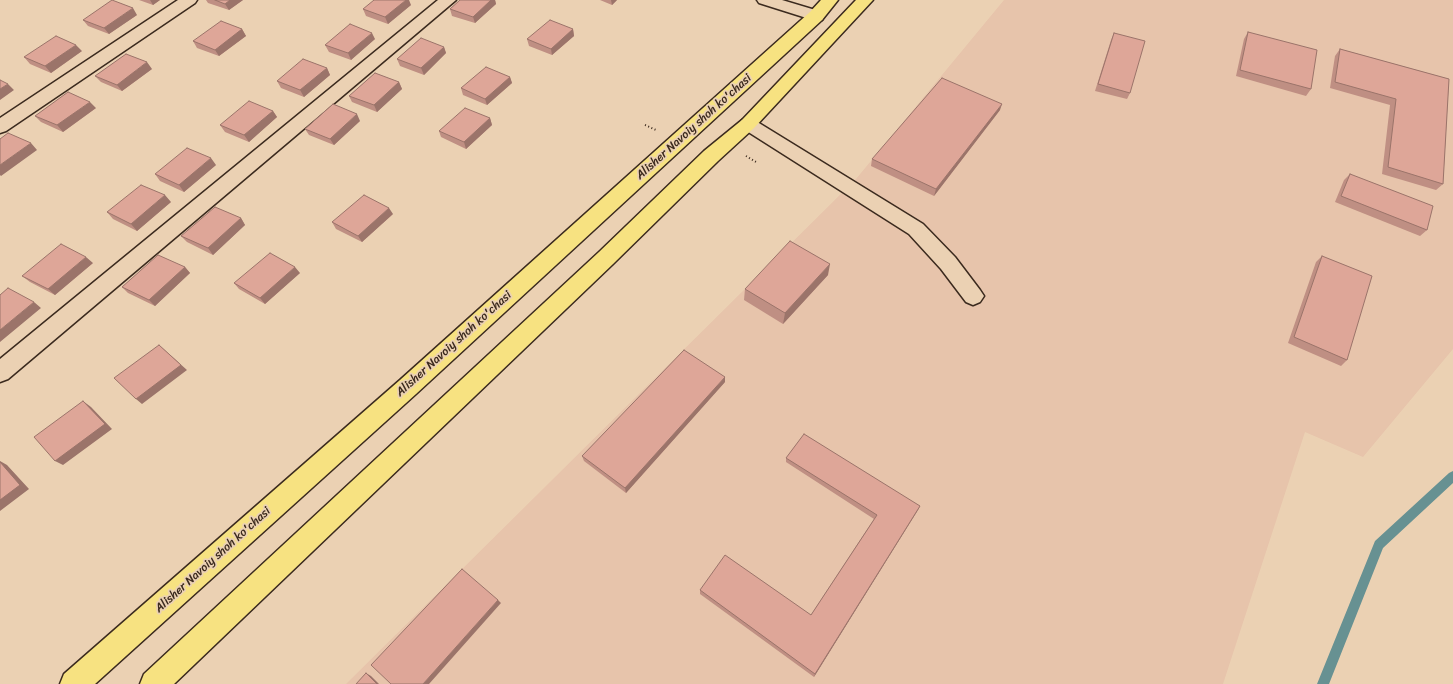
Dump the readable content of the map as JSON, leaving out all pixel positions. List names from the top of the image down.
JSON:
{
  "streets": {
    "main road": ["Alisher Navoiy shoh ko'chasi"]
  }
}
